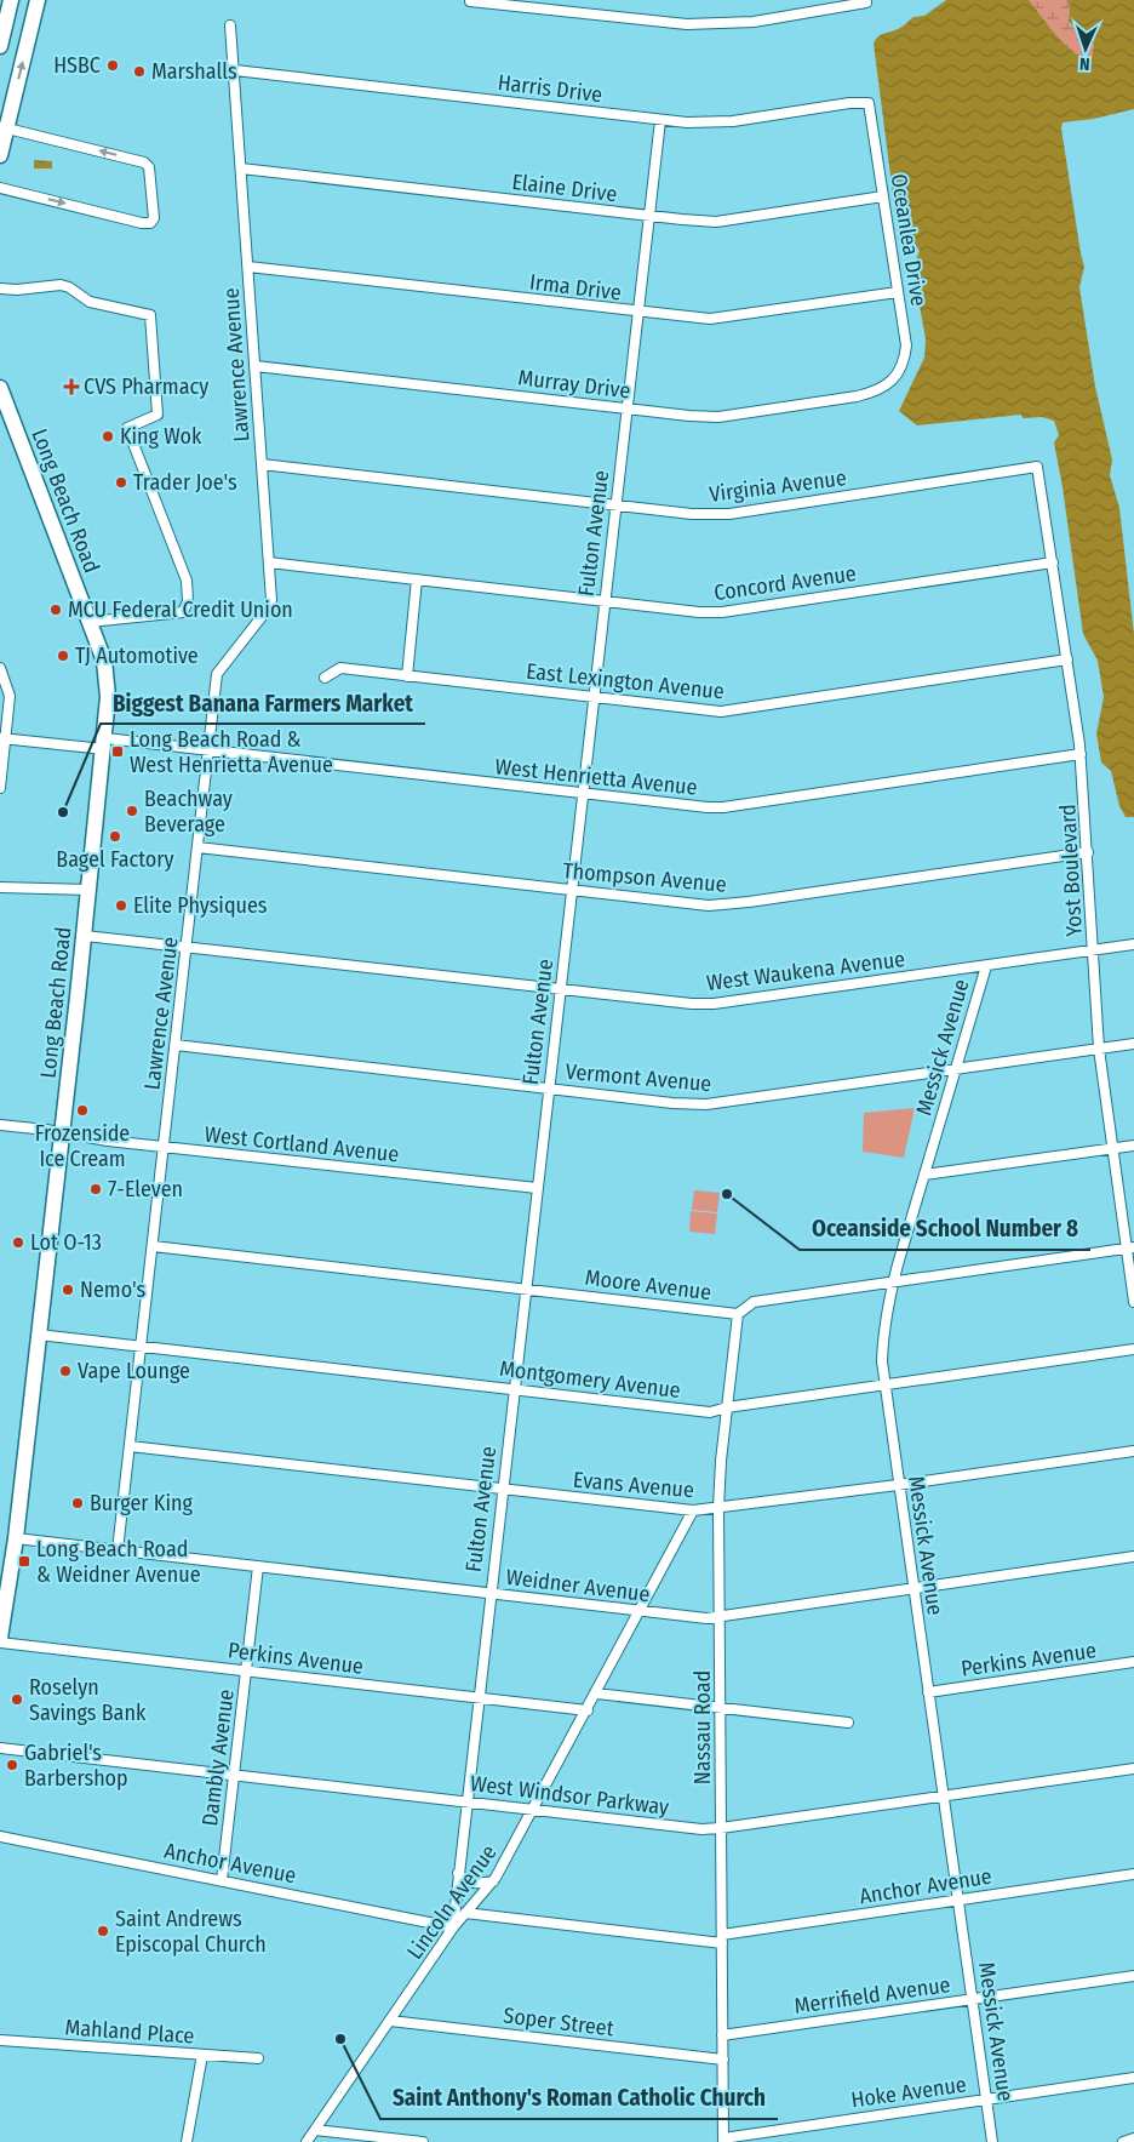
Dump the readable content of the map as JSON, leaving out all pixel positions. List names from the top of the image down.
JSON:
{
  "streets": {
    "main road": ["Long Beach Road"],
    "street": [
      "Harris Drive",
      "Elaine Drive",
      "Oceanlea Drive",
      "Irma Drive",
      "Lawrence Avenue",
      "Murray Drive",
      "Virginia Avenue",
      "Fulton Avenue",
      "Concord Avenue",
      "East Lexington Avenue",
      "West Henrietta Avenue",
      "Yost Boulevard",
      "Thompson Avenue",
      "West Waukena Avenue",
      "Messick Avenue",
      "Vermont Avenue",
      "West Cortland Avenue",
      "Moore Avenue",
      "Montgomery Avenue",
      "Evans Avenue",
      "Weidner Avenue",
      "Perkins Avenue",
      "Nassau Road",
      "Dambly Avenue",
      "West Windsor Parkway",
      "Anchor Avenue",
      "Lincoln Avenue",
      "Merrifield Avenue",
      "Soper Street",
      "Mahland Place",
      "Hoke Avenue"
    ]
  },
  "crossings": [
    ["Harris Drive", "Oceanlea Drive"],
    ["Harris Drive", "Lawrence Avenue"],
    ["Harris Drive", "Fulton Avenue"],
    ["Elaine Drive", "Oceanlea Drive"],
    ["Elaine Drive", "Lawrence Avenue"],
    ["Elaine Drive", "Fulton Avenue"],
    ["Oceanlea Drive", "Irma Drive"],
    ["Oceanlea Drive", "Murray Drive"],
    ["Irma Drive", "Lawrence Avenue"],
    ["Irma Drive", "Fulton Avenue"],
    ["Lawrence Avenue", "Murray Drive"],
    ["Lawrence Avenue", "Virginia Avenue"],
    ["Lawrence Avenue", "Concord Avenue"],
    ["Lawrence Avenue", "West Henrietta Avenue"],
    ["Lawrence Avenue", "Thompson Avenue"],
    ["Lawrence Avenue", "West Waukena Avenue"],
    ["Lawrence Avenue", "Vermont Avenue"],
    ["Lawrence Avenue", "West Cortland Avenue"],
    ["Lawrence Avenue", "Moore Avenue"],
    ["Lawrence Avenue", "Montgomery Avenue"],
    ["Lawrence Avenue", "Evans Avenue"],
    ["Lawrence Avenue", "Weidner Avenue"],
    ["Murray Drive", "Fulton Avenue"],
    ["Virginia Avenue", "Fulton Avenue"],
    ["Virginia Avenue", "Yost Boulevard"],
    ["Long Beach Road", "West Henrietta Avenue"],
    ["Long Beach Road", "West Waukena Avenue"],
    ["Long Beach Road", "West Cortland Avenue"],
    ["Long Beach Road", "Montgomery Avenue"],
    ["Long Beach Road", "Weidner Avenue"],
    ["Long Beach Road", "Perkins Avenue"],
    ["Fulton Avenue", "Concord Avenue"],
    ["Fulton Avenue", "East Lexington Avenue"],
    ["Fulton Avenue", "West Henrietta Avenue"],
    ["Fulton Avenue", "Thompson Avenue"],
    ["Fulton Avenue", "West Waukena Avenue"],
    ["Fulton Avenue", "Vermont Avenue"],
    ["Fulton Avenue", "West Cortland Avenue"],
    ["Fulton Avenue", "Moore Avenue"],
    ["Fulton Avenue", "Montgomery Avenue"],
    ["Fulton Avenue", "Evans Avenue"],
    ["Fulton Avenue", "Weidner Avenue"],
    ["Fulton Avenue", "Perkins Avenue"],
    ["Fulton Avenue", "West Windsor Parkway"],
    ["Fulton Avenue", "Anchor Avenue"],
    ["Fulton Avenue", "Lincoln Avenue"],
    ["Concord Avenue", "Yost Boulevard"],
    ["East Lexington Avenue", "Yost Boulevard"],
    ["West Henrietta Avenue", "Yost Boulevard"],
    ["Yost Boulevard", "Thompson Avenue"],
    ["Yost Boulevard", "West Waukena Avenue"],
    ["Yost Boulevard", "Vermont Avenue"],
    ["Yost Boulevard", "Moore Avenue"],
    ["West Waukena Avenue", "Messick Avenue"],
    ["Messick Avenue", "Vermont Avenue"],
    ["Messick Avenue", "Moore Avenue"],
    ["Messick Avenue", "Montgomery Avenue"],
    ["Messick Avenue", "Evans Avenue"],
    ["Messick Avenue", "Weidner Avenue"],
    ["Messick Avenue", "Perkins Avenue"],
    ["Messick Avenue", "West Windsor Parkway"],
    ["Messick Avenue", "Anchor Avenue"],
    ["Messick Avenue", "Merrifield Avenue"],
    ["Messick Avenue", "Hoke Avenue"],
    ["Moore Avenue", "Nassau Road"],
    ["Montgomery Avenue", "Nassau Road"],
    ["Evans Avenue", "Nassau Road"],
    ["Evans Avenue", "Lincoln Avenue"],
    ["Weidner Avenue", "Nassau Road"],
    ["Weidner Avenue", "Dambly Avenue"],
    ["Weidner Avenue", "Lincoln Avenue"],
    ["Perkins Avenue", "Dambly Avenue"],
    ["Perkins Avenue", "Lincoln Avenue"],
    ["Nassau Road", "West Windsor Parkway"],
    ["Nassau Road", "Anchor Avenue"],
    ["Nassau Road", "Merrifield Avenue"],
    ["Nassau Road", "Soper Street"],
    ["Nassau Road", "Hoke Avenue"],
    ["Dambly Avenue", "West Windsor Parkway"],
    ["Dambly Avenue", "Anchor Avenue"],
    ["West Windsor Parkway", "Lincoln Avenue"],
    ["Anchor Avenue", "Lincoln Avenue"],
    ["Lincoln Avenue", "Soper Street"]
  ],
  "places": {
    "other": [
      "HSBC",
      "Marshalls",
      "King Wok",
      "Trader Joe's",
      "MCU Federal Credit Union",
      "TJ Automotive",
      "Beachway Beverage",
      "Biggest Banana Farmers Market",
      "Bagel Factory",
      "Elite Physiques",
      "Frozenside Ice Cream",
      "7-Eleven",
      "Oceanside School Number 8",
      "Lot O-13",
      "Nemo's",
      "Vape Lounge",
      "Burger King",
      "Roselyn Savings Bank",
      "Gabriel's Barbershop",
      "Saint Andrews Episcopal Church",
      "Saint Anthony's Roman Catholic Church"
    ],
    "health": ["CVS Pharmacy"],
    "transit": ["Long Beach Road & West Henrietta Avenue", "Long Beach Road & Weidner Avenue"]
  },
  "north": "bottom"
}
